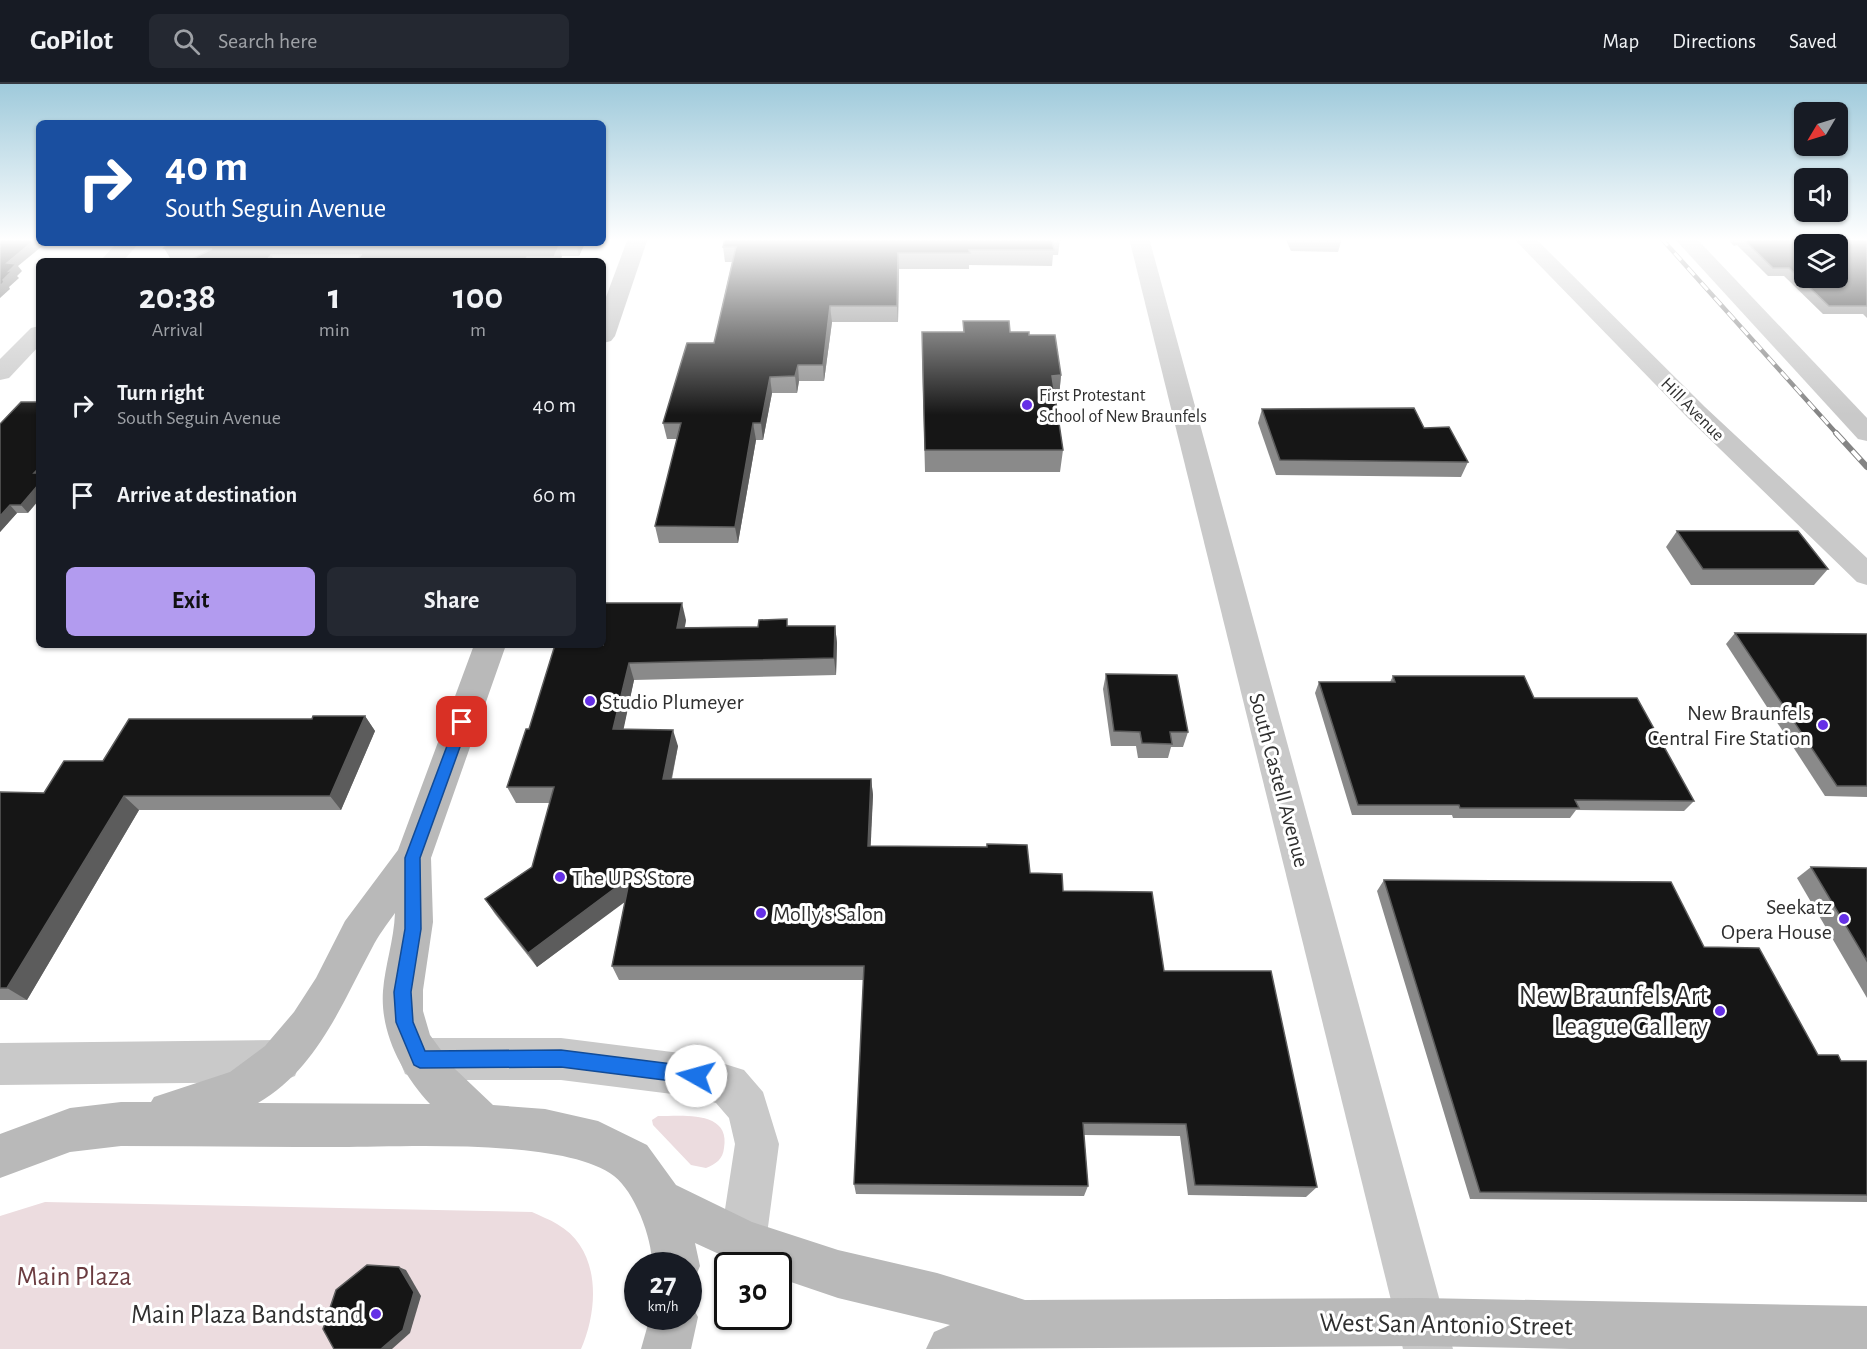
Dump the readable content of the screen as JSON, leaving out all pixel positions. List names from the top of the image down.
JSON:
{
  "streets": {
    "main road": ["West San Antonio Street"],
    "street": ["Hill Avenue", "South Castell Avenue"]
  },
  "crossings": [
    ["South Castell Avenue", "West San Antonio Street"]
  ],
  "parks": ["Main Plaza"],
  "places": [
    "First Protestant School of New Braunfels",
    "Studio Plumeyer",
    "New Braunfels Central Fire Station",
    "The UPS Store",
    "Molly's Salon",
    "Seekatz Opera House",
    "New Braunfels Art League Gallery",
    "Main Plaza Bandstand"
  ],
  "north": "bottom left",
  "page": {
    "header": "GoPilot",
    "search": "Search here",
    "nav": ["Map", "Directions", "Saved"],
    "turn": ["40 m", "South Seguin Avenue"],
    "eta": [
      "20:38",
      "Arrival",
      "1",
      "min",
      "100",
      "m"
    ],
    "list": [
      {
        "name": "Turn right",
        "note": "South Seguin Avenue",
        "value": "40 m"
      },
      {
        "name": "Arrive at destination",
        "value": "60 m"
      }
    ],
    "buttons": ["Exit", "Share"],
    "speed": "27 km/h",
    "limit": "30"
  }
}
